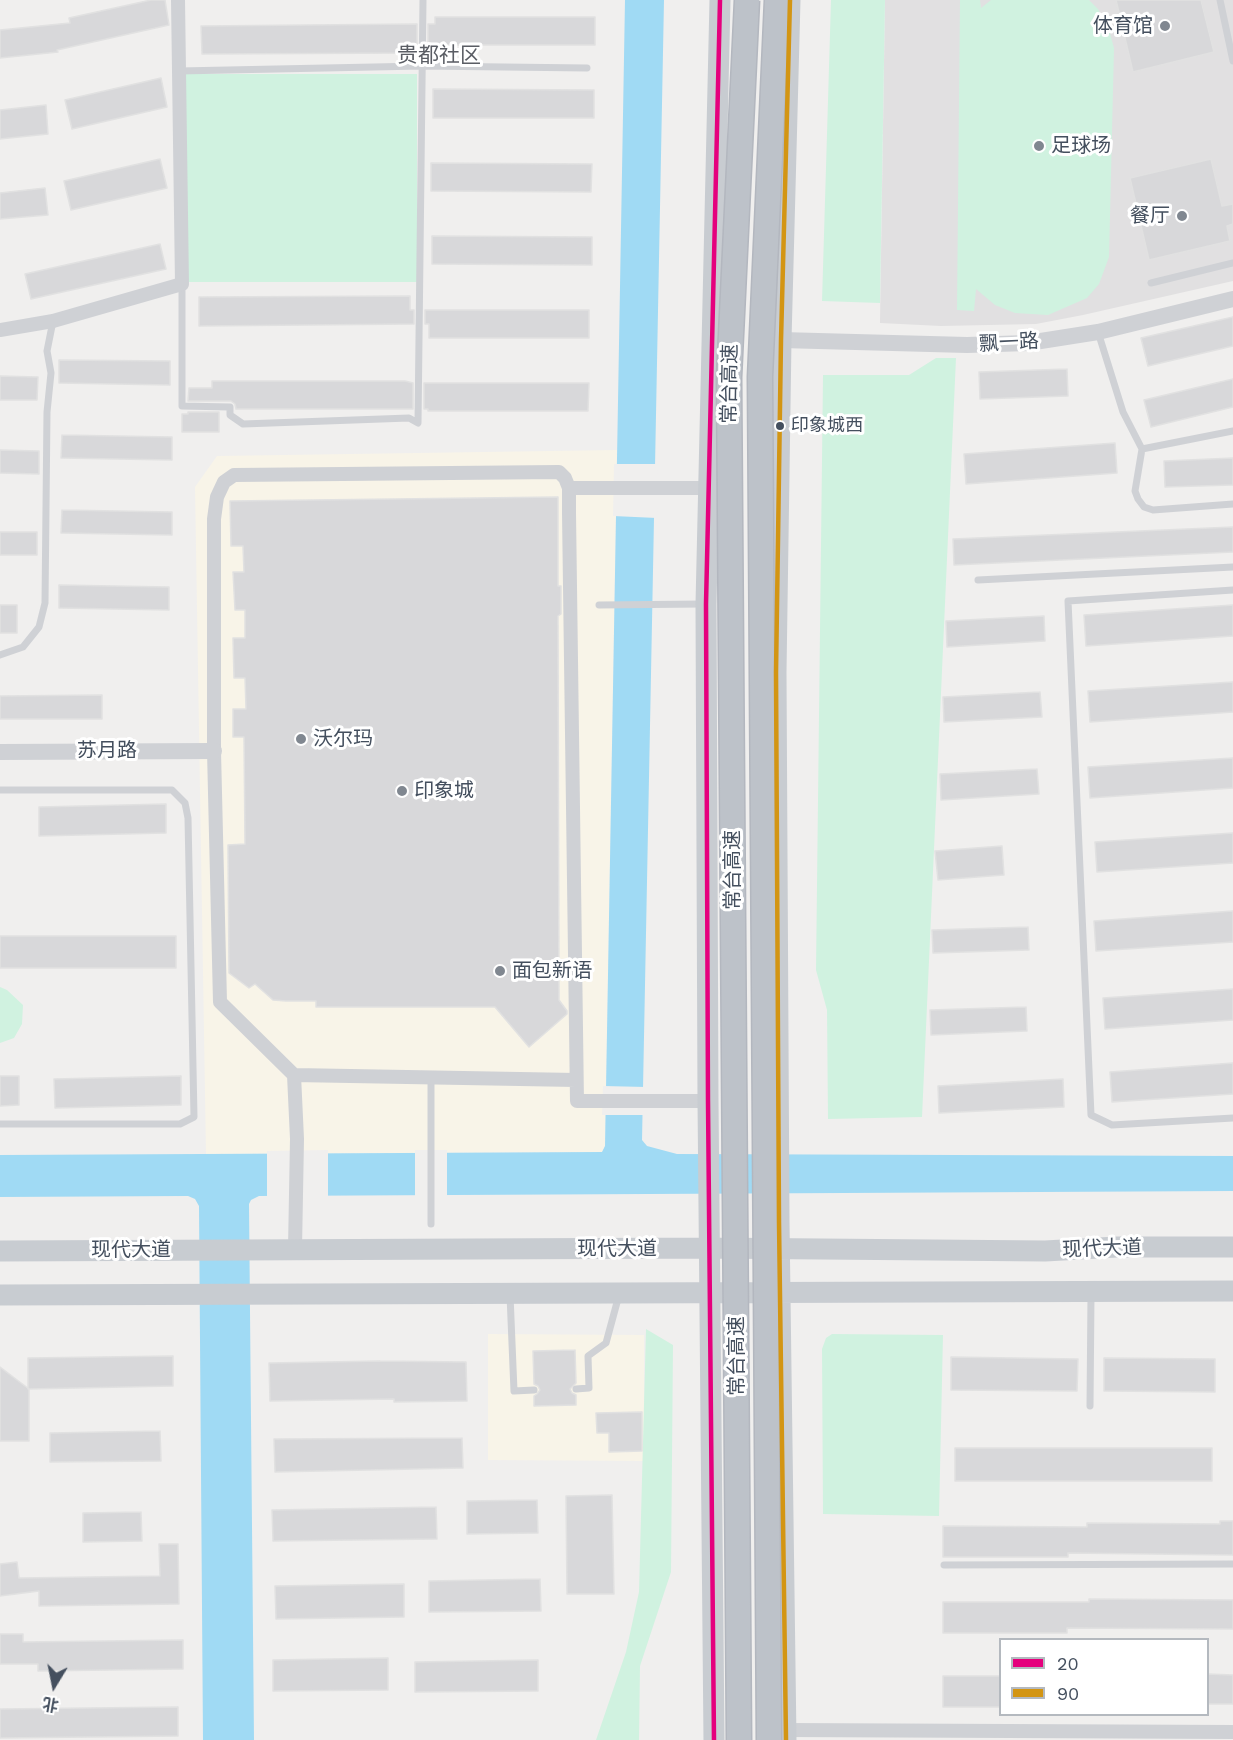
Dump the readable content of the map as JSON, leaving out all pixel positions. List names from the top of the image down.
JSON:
{
  "streets": {
    "highway": ["常台高速"],
    "main road": ["现代大道"],
    "street": ["飘一路", "苏月路"]
  },
  "districts": ["贵都社区"],
  "places": [
    "体育馆",
    "足球场",
    "餐厅",
    "印象城西",
    "沃尔玛",
    "印象城",
    "面包新语"
  ],
  "lines": ["transit line 20", "transit line 90"],
  "legend": ["20", "90"],
  "north": "bottom"
}
